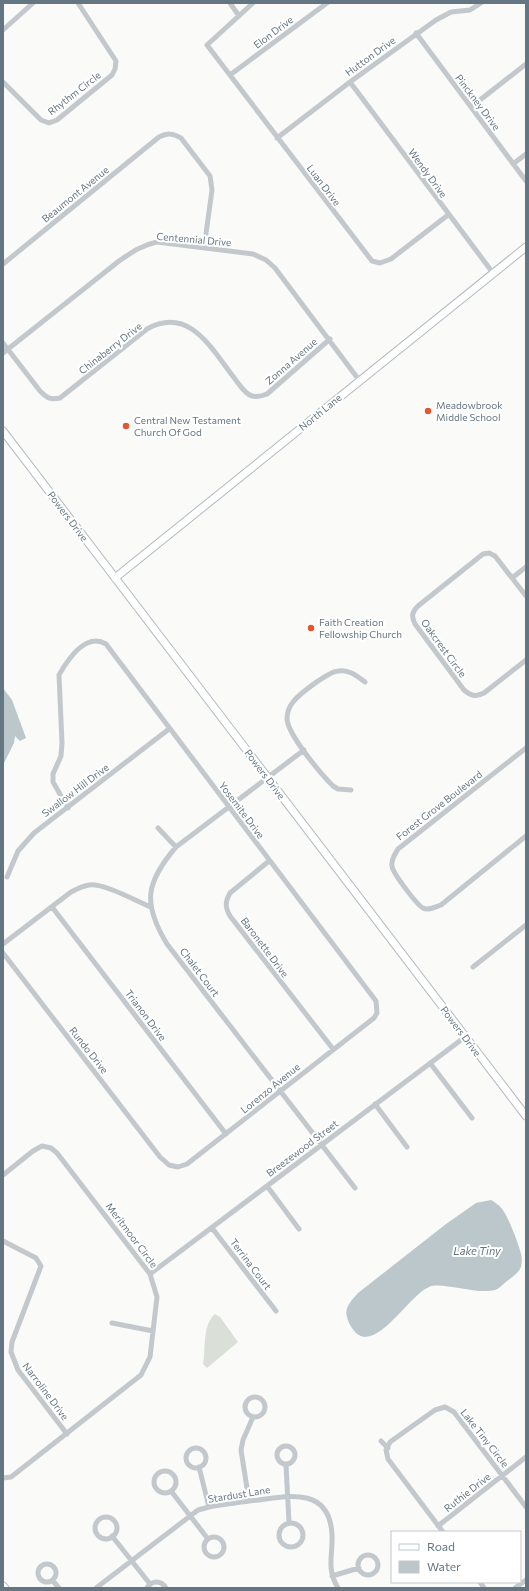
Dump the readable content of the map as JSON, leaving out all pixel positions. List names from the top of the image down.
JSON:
{
  "streets": {
    "street": [
      "Elon Drive",
      "Hutton Drive",
      "Rhythm Circle",
      "Pinckney Drive",
      "Wendy Drive",
      "Luan Drive",
      "Beaumont Avenue",
      "Centennial Drive",
      "Chinaberry Drive",
      "Zonna Avenue",
      "North Lane",
      "Powers Drive",
      "Oakcrest Circle",
      "Swallow Hill Drive",
      "Forest Grove Boulevard",
      "Yosemite Drive",
      "Baronette Drive",
      "Chalet Court",
      "Trianon Drive",
      "Rundo Drive",
      "Lorenzo Avenue",
      "Breezewood Street",
      "Meritmoor Circle",
      "Terrina Court",
      "Narroline Drive",
      "Lake Tiny Circle",
      "Ruthie Drive",
      "Stardust Lane"
    ]
  },
  "crossings": [
    ["Elon Drive", "Luan Drive"],
    ["Hutton Drive", "Pinckney Drive"],
    ["Hutton Drive", "Wendy Drive"],
    ["Hutton Drive", "Luan Drive"],
    ["Wendy Drive", "Luan Drive"],
    ["Wendy Drive", "North Lane"],
    ["Beaumont Avenue", "Centennial Drive"],
    ["Centennial Drive", "Chinaberry Drive"],
    ["Centennial Drive", "Zonna Avenue"],
    ["Centennial Drive", "North Lane"],
    ["Chinaberry Drive", "Zonna Avenue"],
    ["North Lane", "Powers Drive"],
    ["Powers Drive", "Chalet Court"],
    ["Powers Drive", "Breezewood Street"],
    ["Swallow Hill Drive", "Yosemite Drive"],
    ["Yosemite Drive", "Baronette Drive"],
    ["Yosemite Drive", "Chalet Court"],
    ["Yosemite Drive", "Lorenzo Avenue"],
    ["Baronette Drive", "Lorenzo Avenue"],
    ["Chalet Court", "Lorenzo Avenue"],
    ["Chalet Court", "Breezewood Street"],
    ["Trianon Drive", "Lorenzo Avenue"],
    ["Rundo Drive", "Lorenzo Avenue"],
    ["Breezewood Street", "Meritmoor Circle"],
    ["Breezewood Street", "Terrina Court"],
    ["Meritmoor Circle", "Narroline Drive"],
    ["Lake Tiny Circle", "Ruthie Drive"]
  ],
  "water": ["Lake Tiny"],
  "places": ["Meadowbrook Middle School", "Central New Testament Church Of God", "Faith Creation Fellowship Church"],
  "legend": ["Road", "Water"]
}
